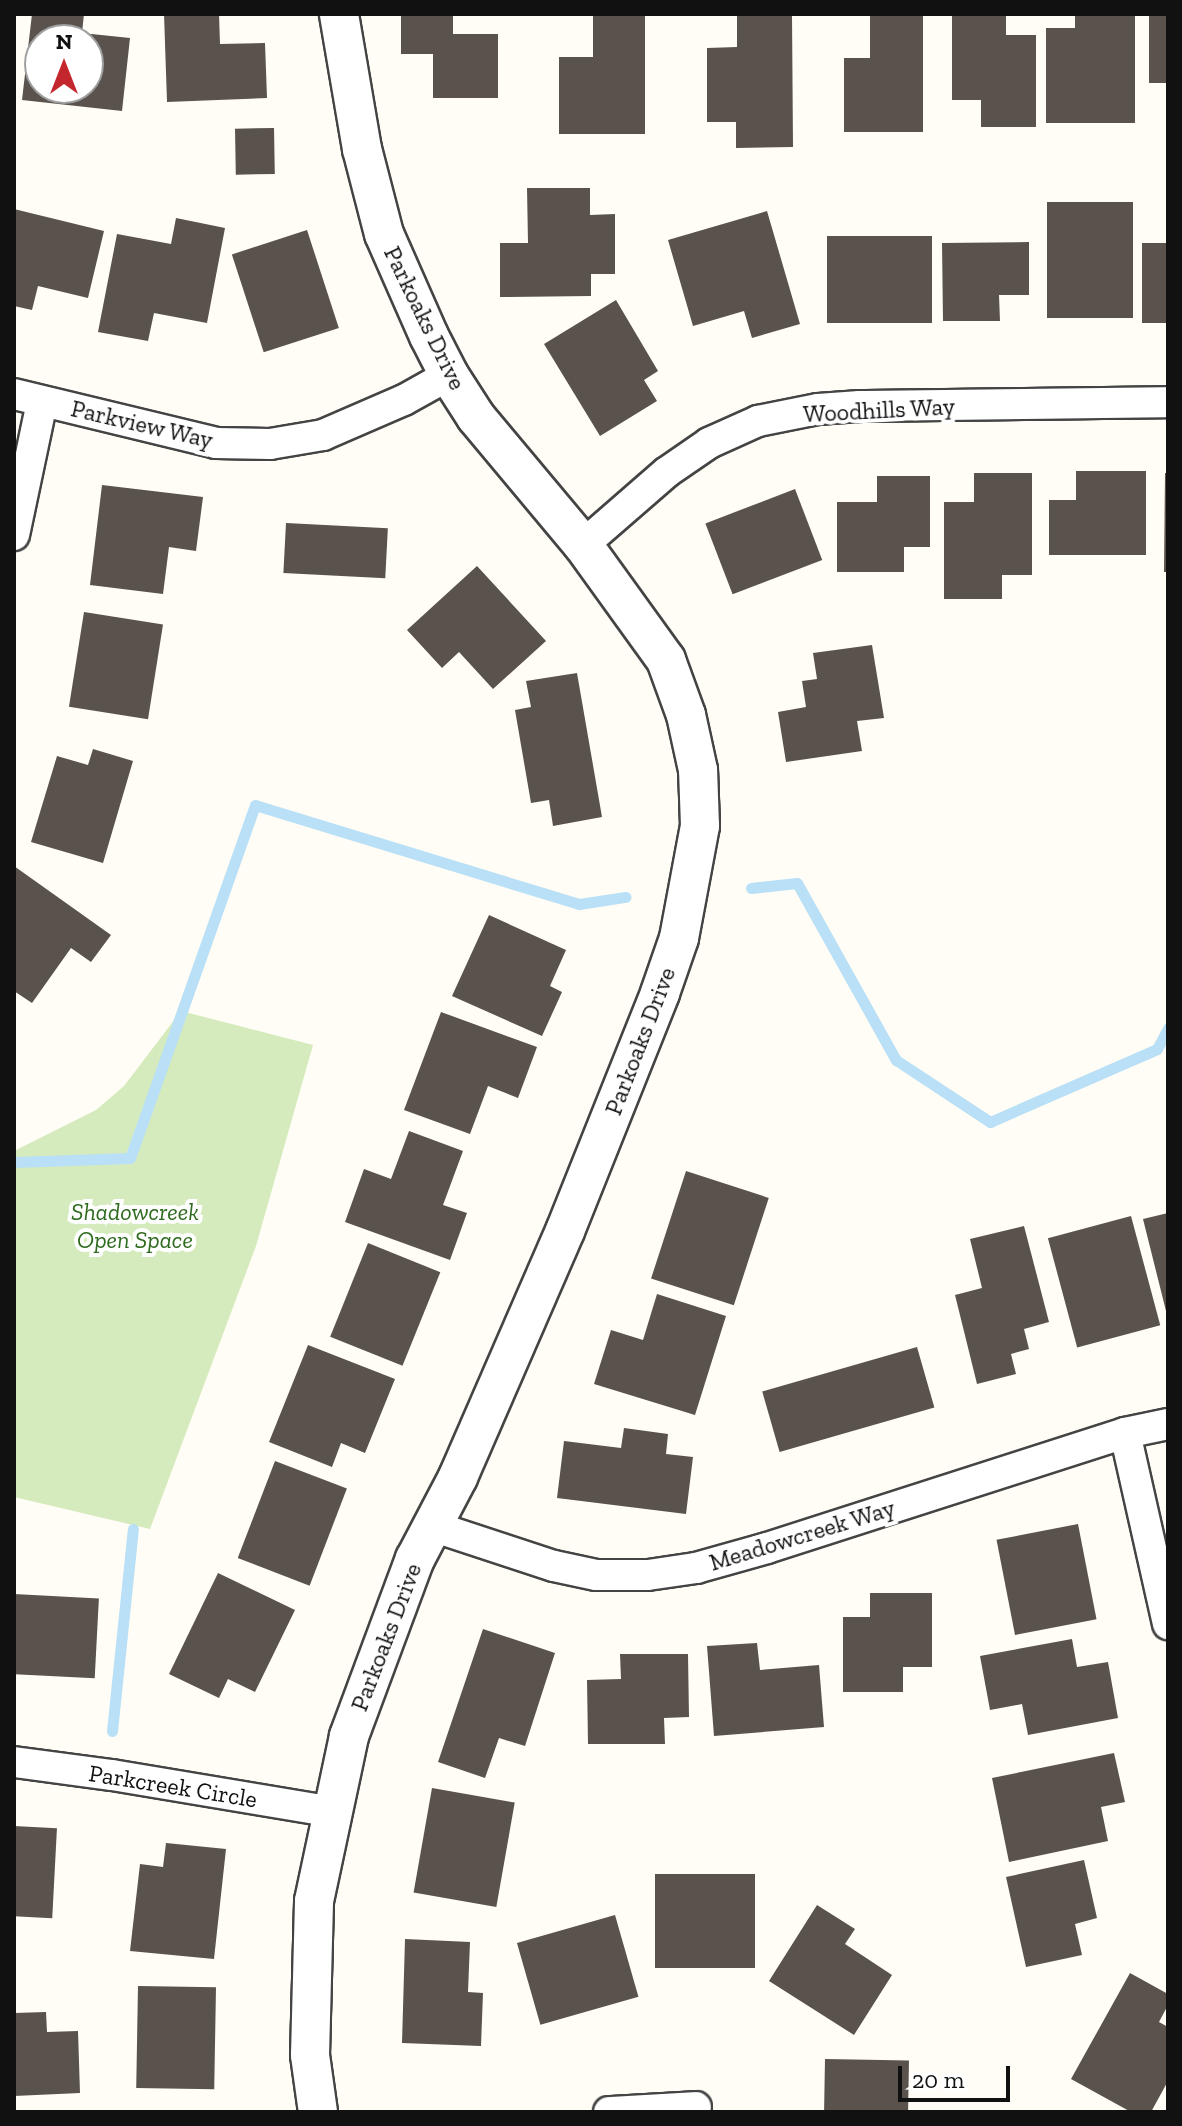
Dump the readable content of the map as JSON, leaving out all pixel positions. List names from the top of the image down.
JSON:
{
  "streets": {
    "street": [
      "Parkoaks Drive",
      "Woodhills Way",
      "Parkview Way",
      "Meadowcreek Way",
      "Parkcreek Circle"
    ]
  },
  "crossings": [
    ["Parkoaks Drive", "Woodhills Way"],
    ["Parkoaks Drive", "Parkview Way"],
    ["Parkoaks Drive", "Meadowcreek Way"],
    ["Parkoaks Drive", "Parkcreek Circle"]
  ],
  "parks": ["Shadowcreek Open Space"],
  "scale_bar": "20 m",
  "north": "top"
}
